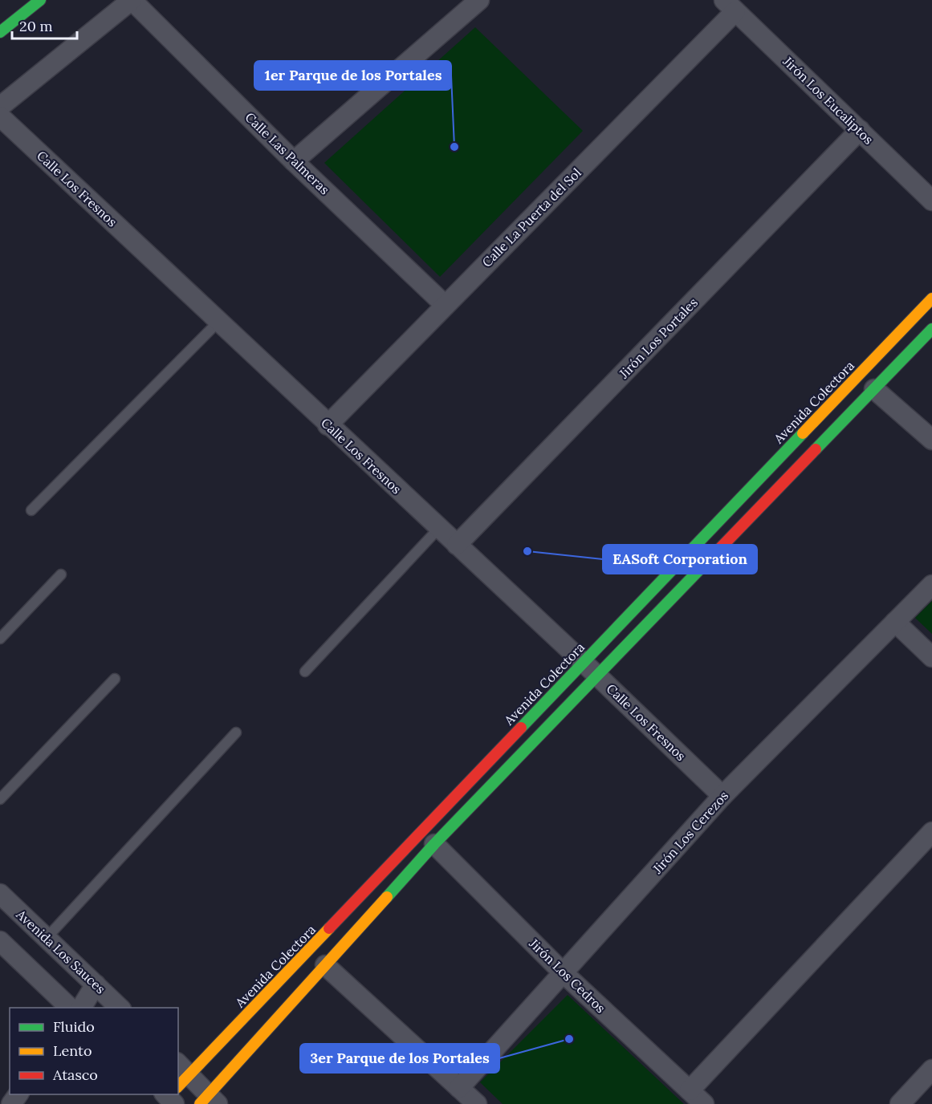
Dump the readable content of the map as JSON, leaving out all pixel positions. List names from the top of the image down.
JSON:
{
  "streets": {
    "main road": ["Avenida Colectora"],
    "street": [
      "Jirón Los Eucaliptos",
      "Calle Las Palmeras",
      "Calle Los Fresnos",
      "Calle La Puerta del Sol",
      "Jirón Los Portales",
      "Jirón Los Cerezos",
      "Avenida Los Sauces",
      "Jirón Los Cedros"
    ]
  },
  "crossings": [
    ["Jirón Los Eucaliptos", "Calle La Puerta del Sol"],
    ["Jirón Los Eucaliptos", "Jirón Los Portales"],
    ["Calle Las Palmeras", "Calle La Puerta del Sol"],
    ["Calle Los Fresnos", "Calle La Puerta del Sol"],
    ["Calle Los Fresnos", "Jirón Los Portales"],
    ["Calle Los Fresnos", "Avenida Colectora"],
    ["Calle Los Fresnos", "Jirón Los Cerezos"],
    ["Jirón Los Cerezos", "Jirón Los Cedros"]
  ],
  "places": ["1er Parque de los Portales", "EASoft Corporation", "3er Parque de los Portales"],
  "legend": ["Fluido", "Lento", "Atasco"],
  "scale_bar": "20 m"
}
